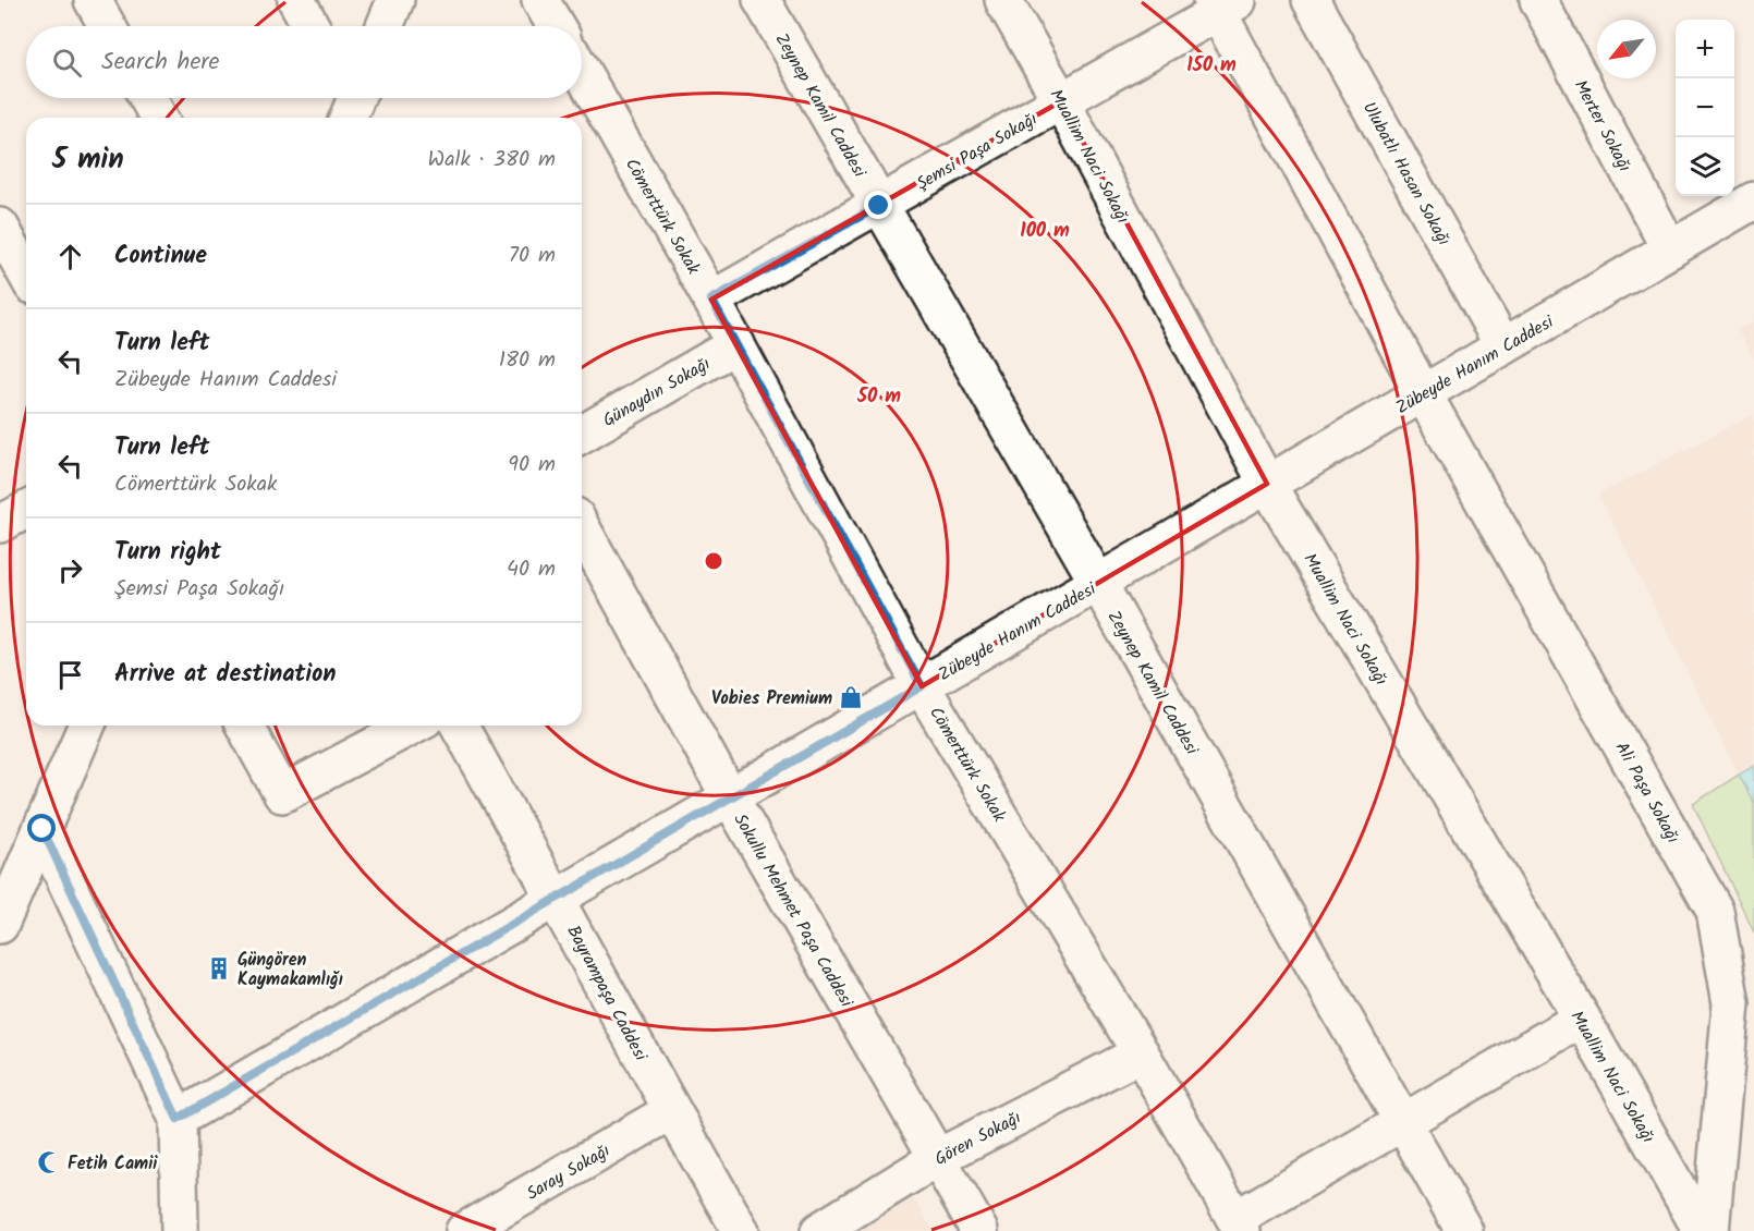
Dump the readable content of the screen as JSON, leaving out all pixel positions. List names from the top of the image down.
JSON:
{
  "streets": {
    "street": [
      "Zeynep Kamil Caddesi",
      "Merter Sokağı",
      "Şemsi Paşa Sokağı",
      "Muallim Naci Sokağı",
      "Ulubatlı Hasan Sokağı",
      "Cömerttürk Sokak",
      "Zübeyde Hanım Caddesi",
      "Günaydın Sokağı",
      "Ali Paşa Sokağı",
      "Sokullu Mehmet Paşa Caddesi",
      "Bayrampaşa Caddesi",
      "Gören Sokağı",
      "Saray Sokağı"
    ]
  },
  "crossings": [
    ["Zeynep Kamil Caddesi", "Şemsi Paşa Sokağı"],
    ["Zeynep Kamil Caddesi", "Zübeyde Hanım Caddesi"],
    ["Merter Sokağı", "Zübeyde Hanım Caddesi"],
    ["Şemsi Paşa Sokağı", "Muallim Naci Sokağı"],
    ["Şemsi Paşa Sokağı", "Cömerttürk Sokak"],
    ["Şemsi Paşa Sokağı", "Ali Paşa Sokağı"],
    ["Muallim Naci Sokağı", "Zübeyde Hanım Caddesi"],
    ["Ulubatlı Hasan Sokağı", "Zübeyde Hanım Caddesi"],
    ["Cömerttürk Sokak", "Zübeyde Hanım Caddesi"],
    ["Cömerttürk Sokak", "Günaydın Sokağı"],
    ["Cömerttürk Sokak", "Gören Sokağı"],
    ["Zübeyde Hanım Caddesi", "Ali Paşa Sokağı"],
    ["Zübeyde Hanım Caddesi", "Sokullu Mehmet Paşa Caddesi"],
    ["Zübeyde Hanım Caddesi", "Bayrampaşa Caddesi"],
    ["Sokullu Mehmet Paşa Caddesi", "Gören Sokağı"],
    ["Bayrampaşa Caddesi", "Saray Sokağı"]
  ],
  "places": {
    "shop": ["Vobies Premium"],
    "building": ["Güngören Kaymakamlığı"],
    "mosque": ["Fetih Camii"]
  },
  "north": "bottom left",
  "page": {
    "map_buttons": ["+", "−"],
    "search": "Search here",
    "heading": ["5 min", "Walk · 380 m"],
    "list": [
      ["Continue", "70 m"],
      ["Turn left", "Zübeyde Hanım Caddesi", "180 m"],
      ["Turn left", "Cömerttürk Sokak", "90 m"],
      ["Turn right", "Şemsi Paşa Sokağı", "40 m"],
      "Arrive at destination"
    ]
  },
  "rings": ["150 m", "100 m", "50 m"]
}
